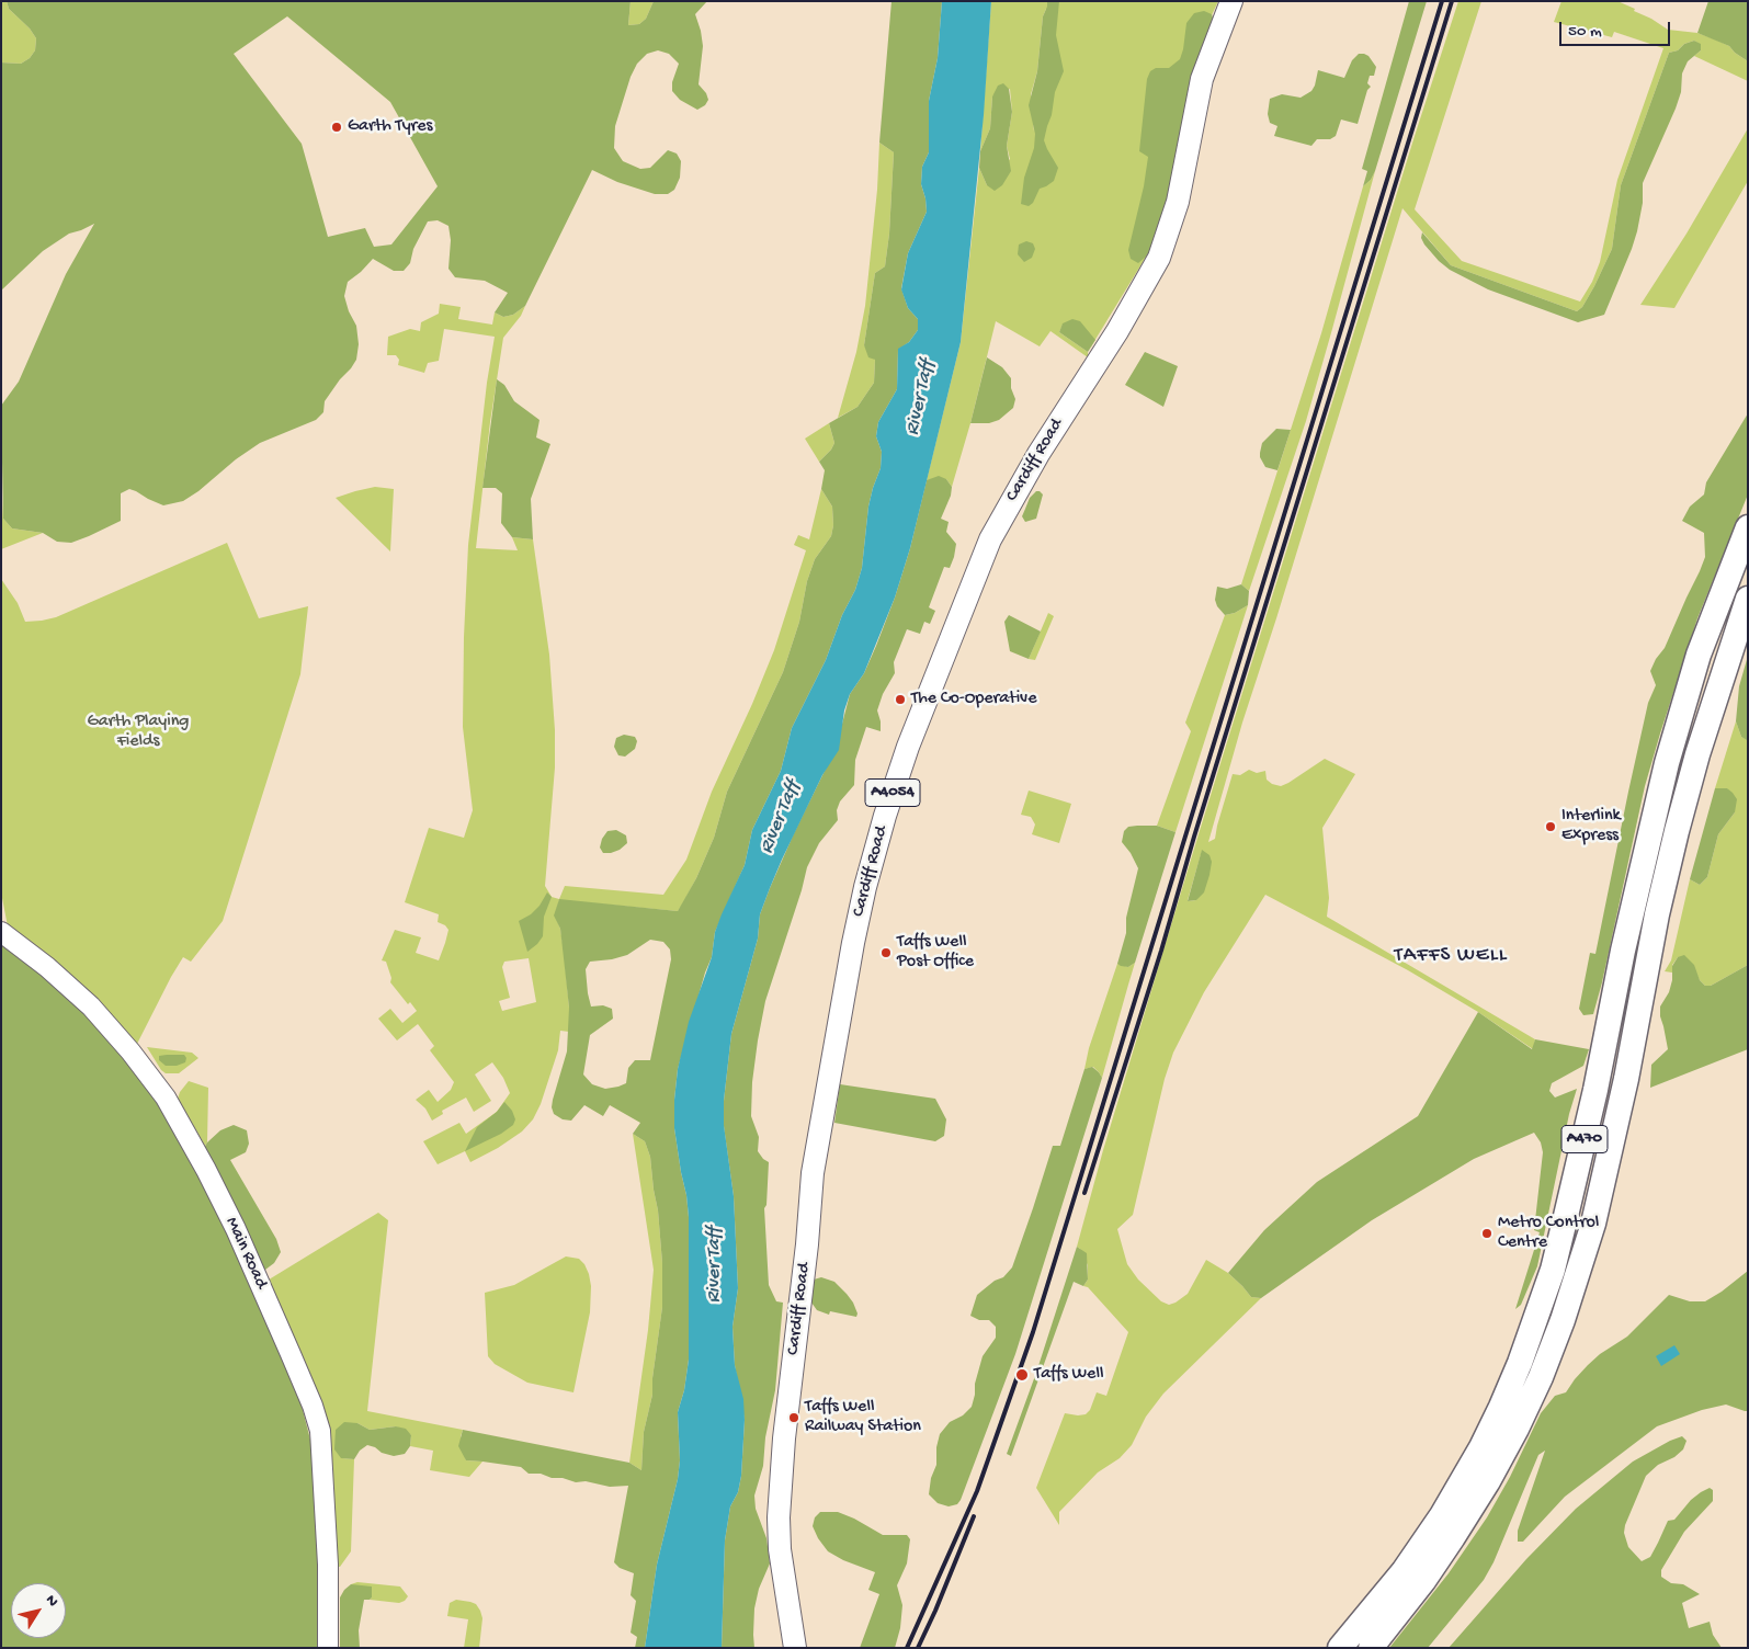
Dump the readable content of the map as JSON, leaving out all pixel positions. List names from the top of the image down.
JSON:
{
  "streets": {
    "highway": ["A470"],
    "main road": ["Cardiff Road", "A4054"],
    "street": ["Main Road"]
  },
  "districts": ["TAFFS WELL"],
  "water": ["River Taff"],
  "parks": ["Garth Playing Fields"],
  "places": [
    "Garth Tyres",
    "The Co-Operative",
    "Interlink Express",
    "Taffs Well Post Office",
    "Metro Control Centre",
    "Taffs Well",
    "Taffs Well Railway Station"
  ],
  "scale_bar": "50 m",
  "north": "top right"
}
